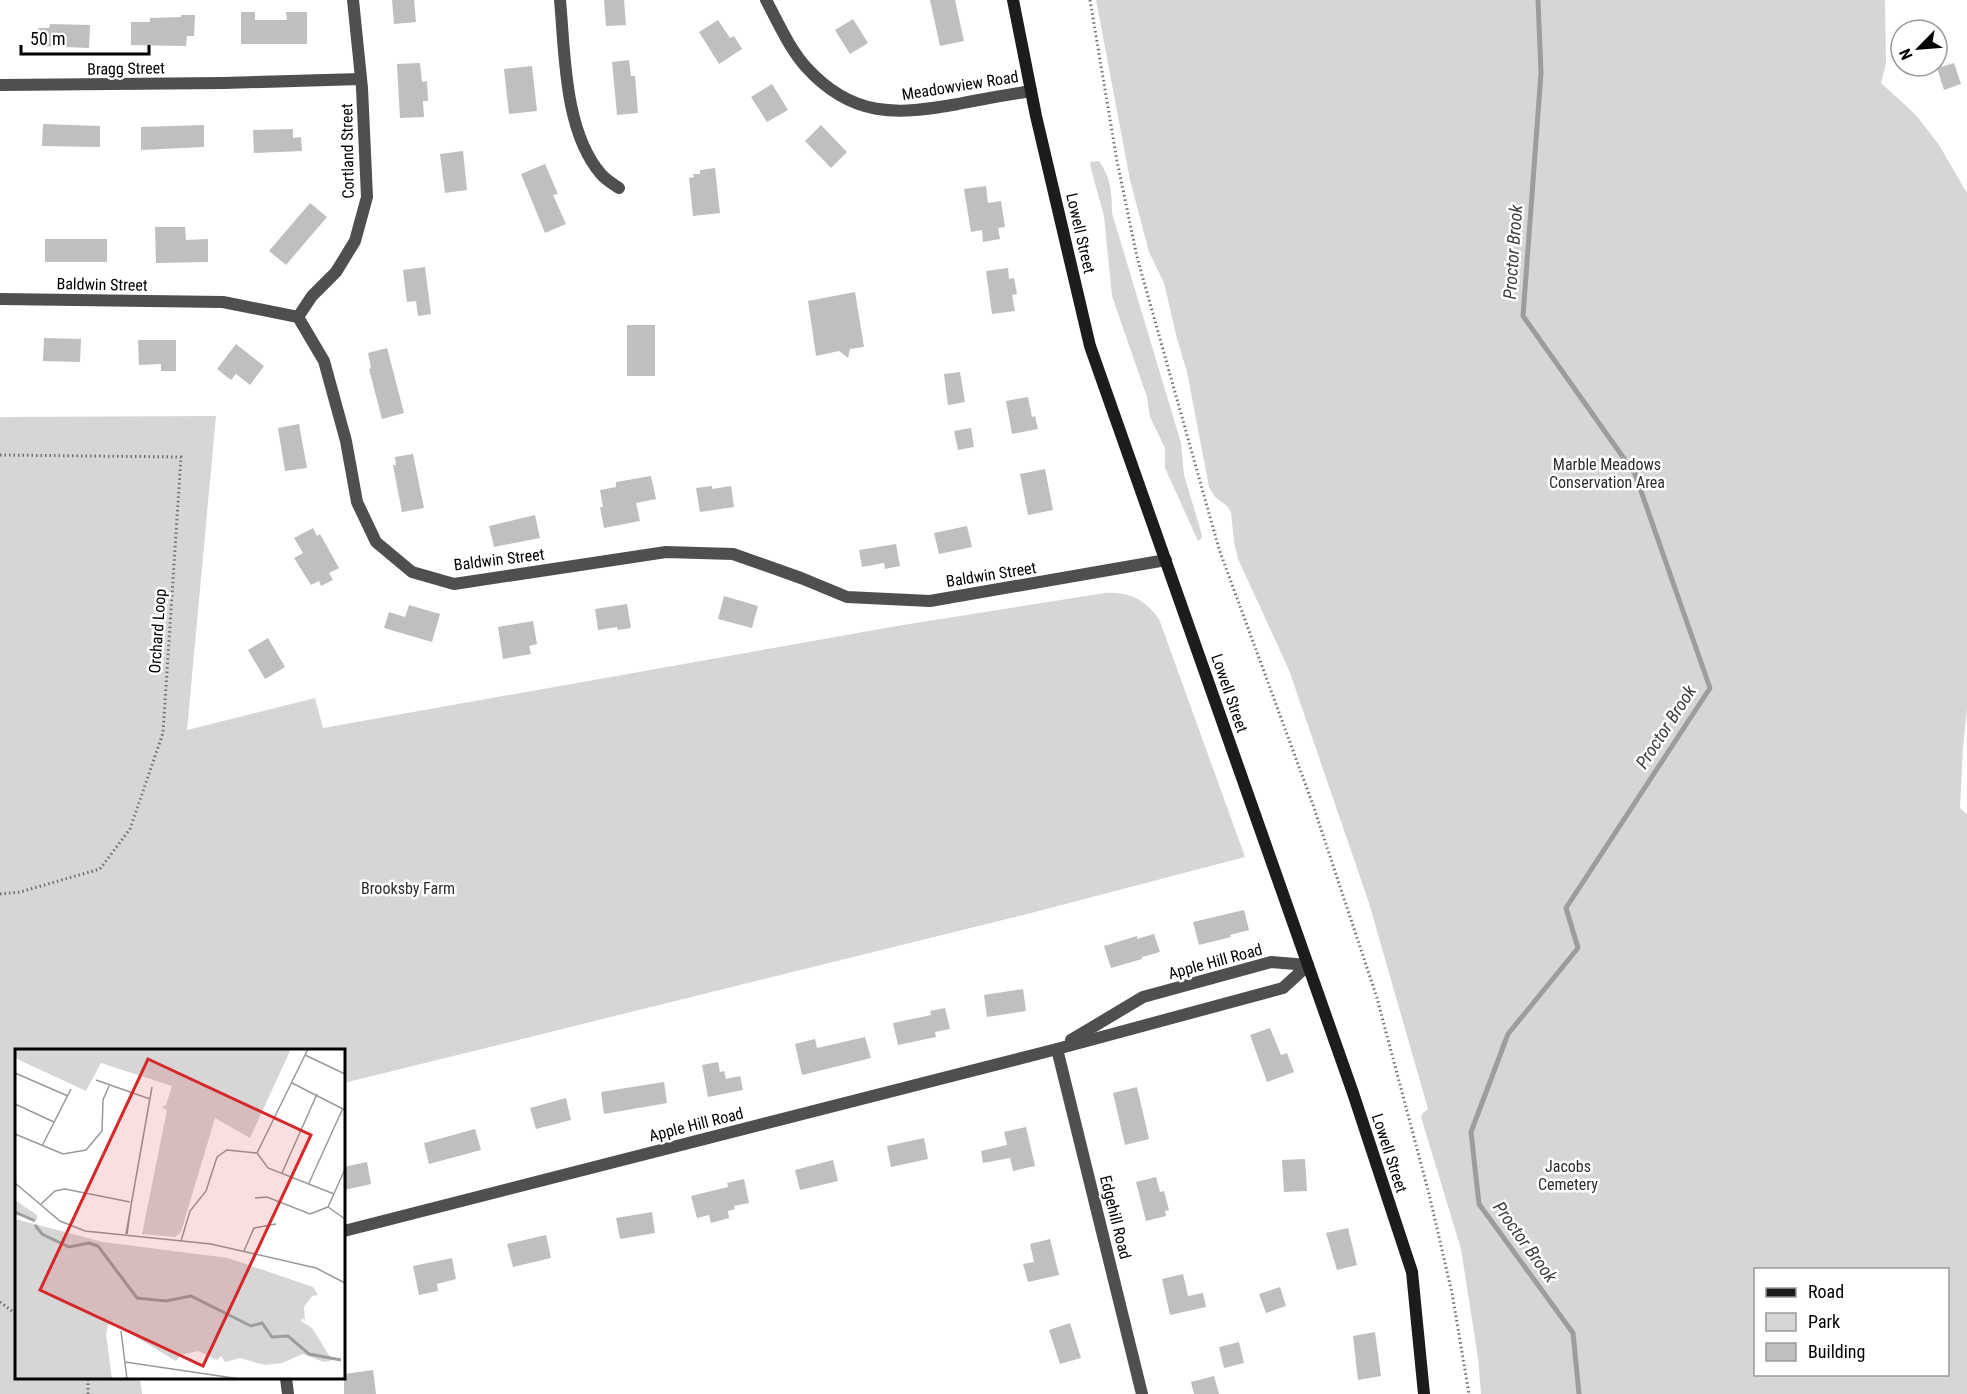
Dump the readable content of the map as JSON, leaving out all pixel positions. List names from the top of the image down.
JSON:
{
  "streets": {
    "main road": ["Lowell Street"],
    "street": [
      "Bragg Street",
      "Meadowview Road",
      "Cortland Street",
      "Baldwin Street",
      "Apple Hill Road",
      "Edgehill Road"
    ],
    "path": ["Orchard Loop"]
  },
  "crossings": [
    ["Bragg Street", "Cortland Street"],
    ["Meadowview Road", "Lowell Street"],
    ["Cortland Street", "Baldwin Street"],
    ["Lowell Street", "Baldwin Street"],
    ["Lowell Street", "Apple Hill Road"],
    ["Apple Hill Road", "Edgehill Road"]
  ],
  "water": ["Proctor Brook"],
  "parks": ["Marble Meadows Conservation Area", "Brooksby Farm", "Jacobs Cemetery"],
  "legend": ["Road", "Park", "Building"],
  "scale_bar": "50 m",
  "north": "bottom left"
}
